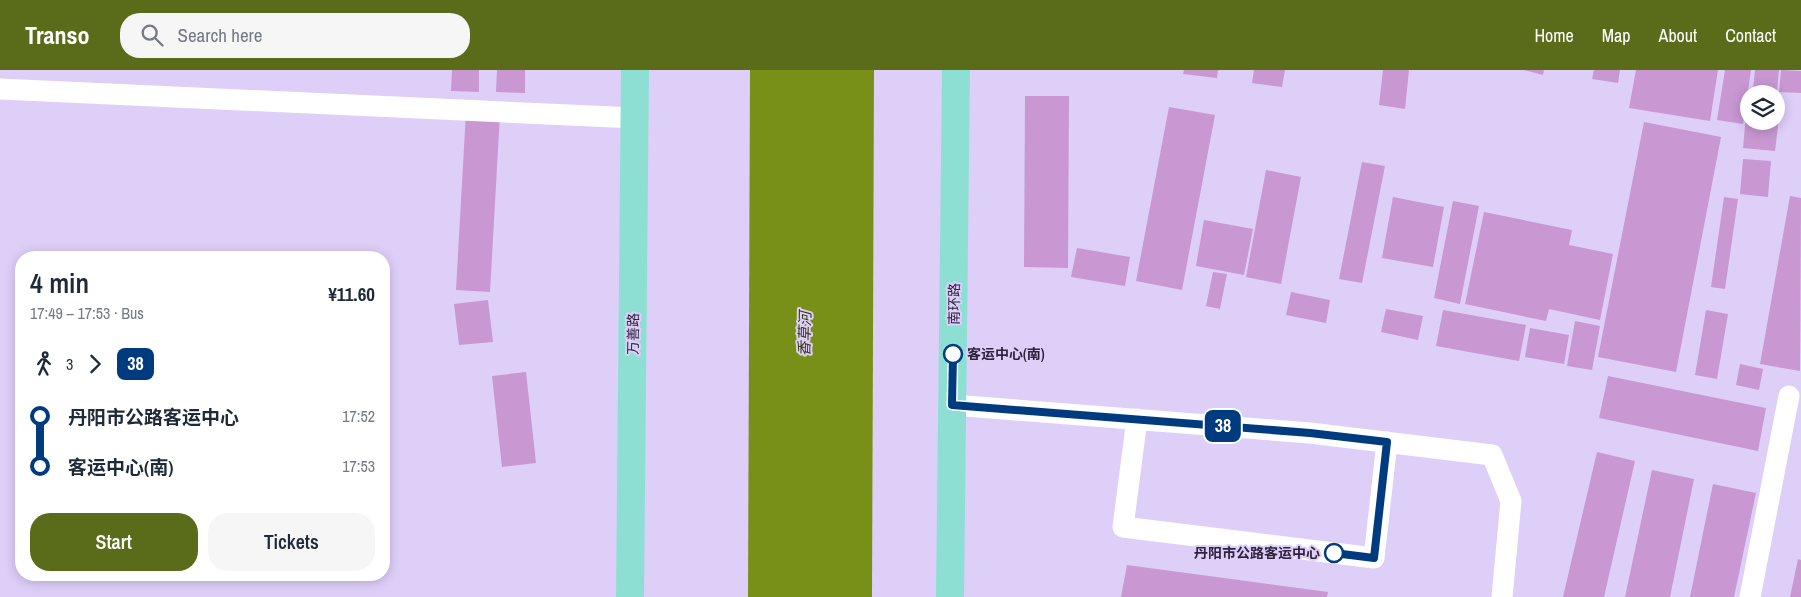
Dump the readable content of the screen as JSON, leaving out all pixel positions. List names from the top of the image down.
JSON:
{
  "streets": {
    "main road": ["南环路", "万善路"]
  },
  "water": ["香草河"],
  "places": ["客运中心(南)", "丹阳市公路客运中心"],
  "lines": ["bus line 38"],
  "page": {
    "header": "Transo",
    "search": "Search here",
    "nav": [
      "Home",
      "Map",
      "About",
      "Contact"
    ],
    "on_map": "38",
    "heading": ["4 min", "17:49 – 17:53 · Bus", "¥11.60"],
    "legs": ["3", "38"],
    "list": [
      {
        "name": "丹阳市公路客运中心",
        "value": "17:52"
      },
      {
        "name": "客运中心(南)",
        "value": "17:53"
      }
    ],
    "buttons": ["Start", "Tickets"]
  }
}
